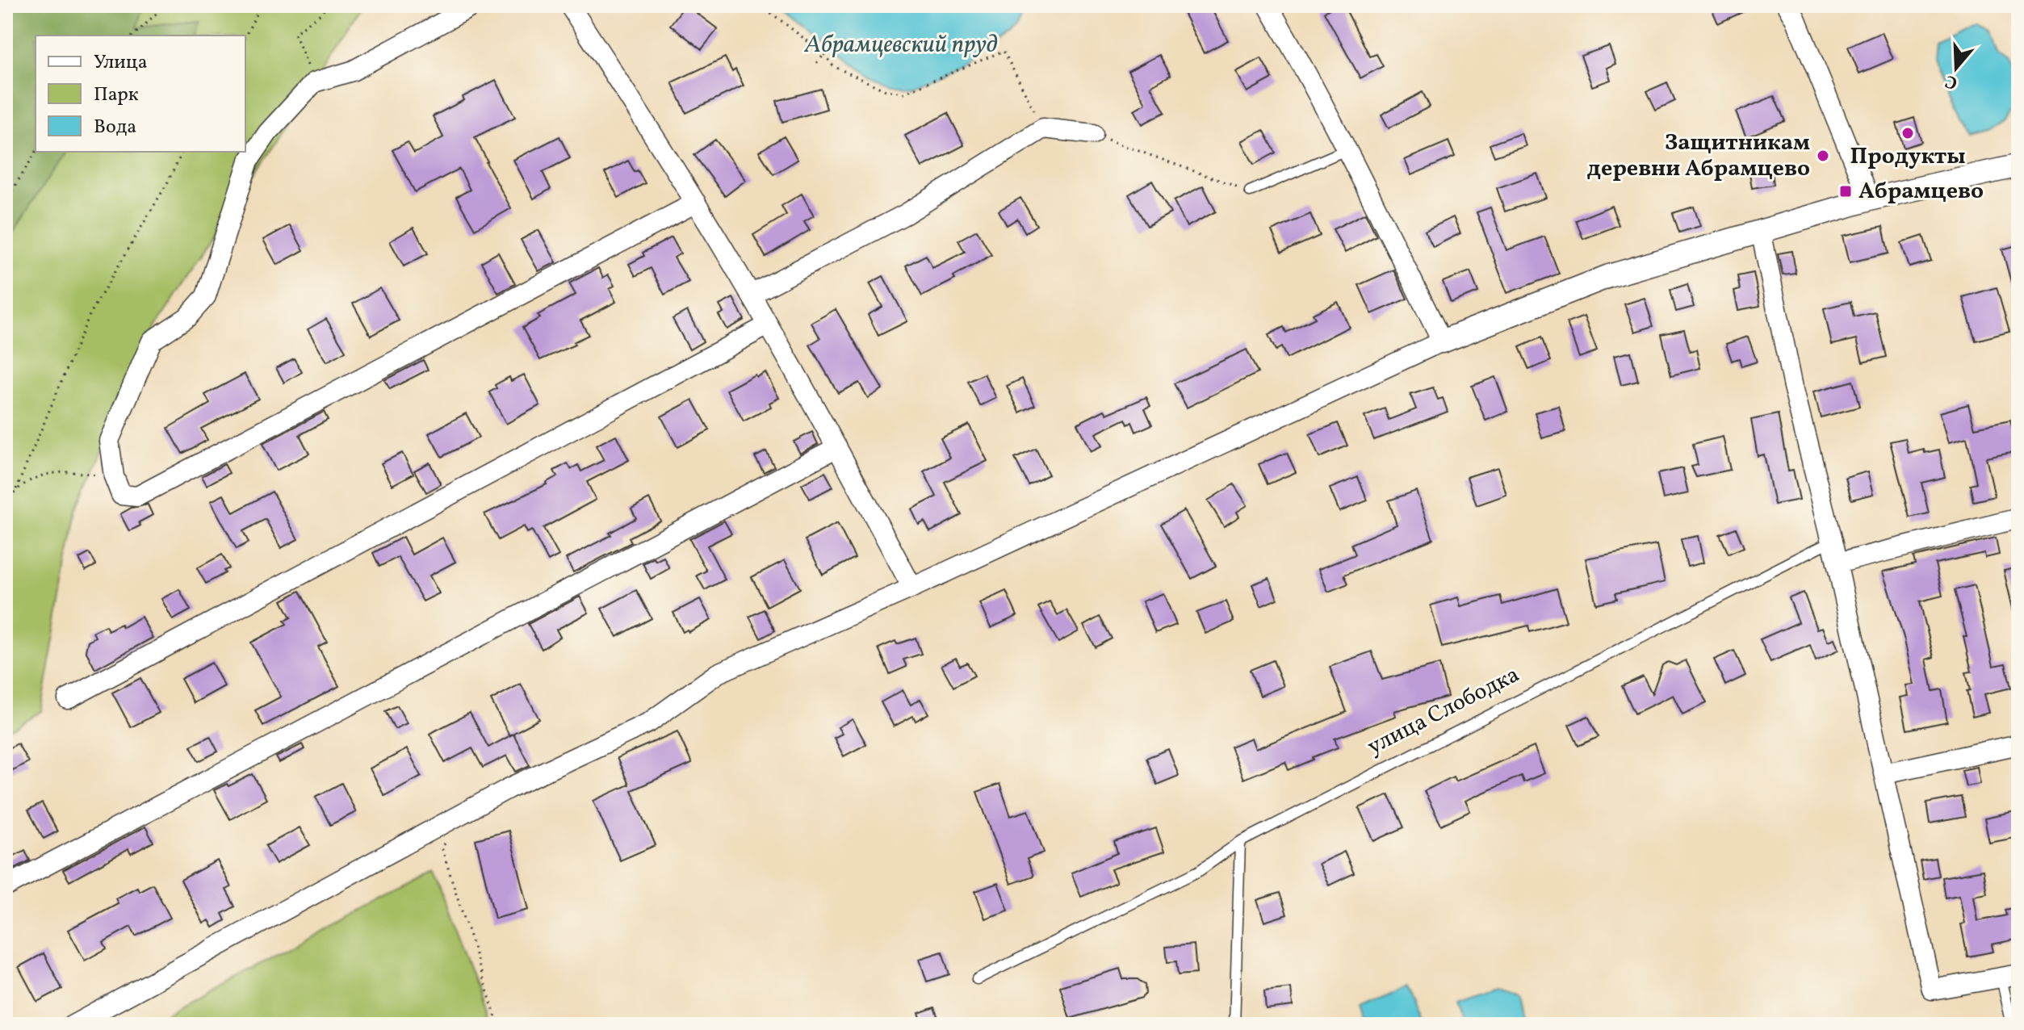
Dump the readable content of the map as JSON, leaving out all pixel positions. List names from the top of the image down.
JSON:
{
  "streets": {
    "lane": ["улица Слободка"]
  },
  "water": ["Абрамцевский пруд"],
  "places": {
    "other": ["Продукты", "Защитникам деревни Абрамцево"],
    "transit": ["Абрамцево"]
  },
  "legend": ["Улица", "Парк", "Вода"],
  "north": "bottom"
}
